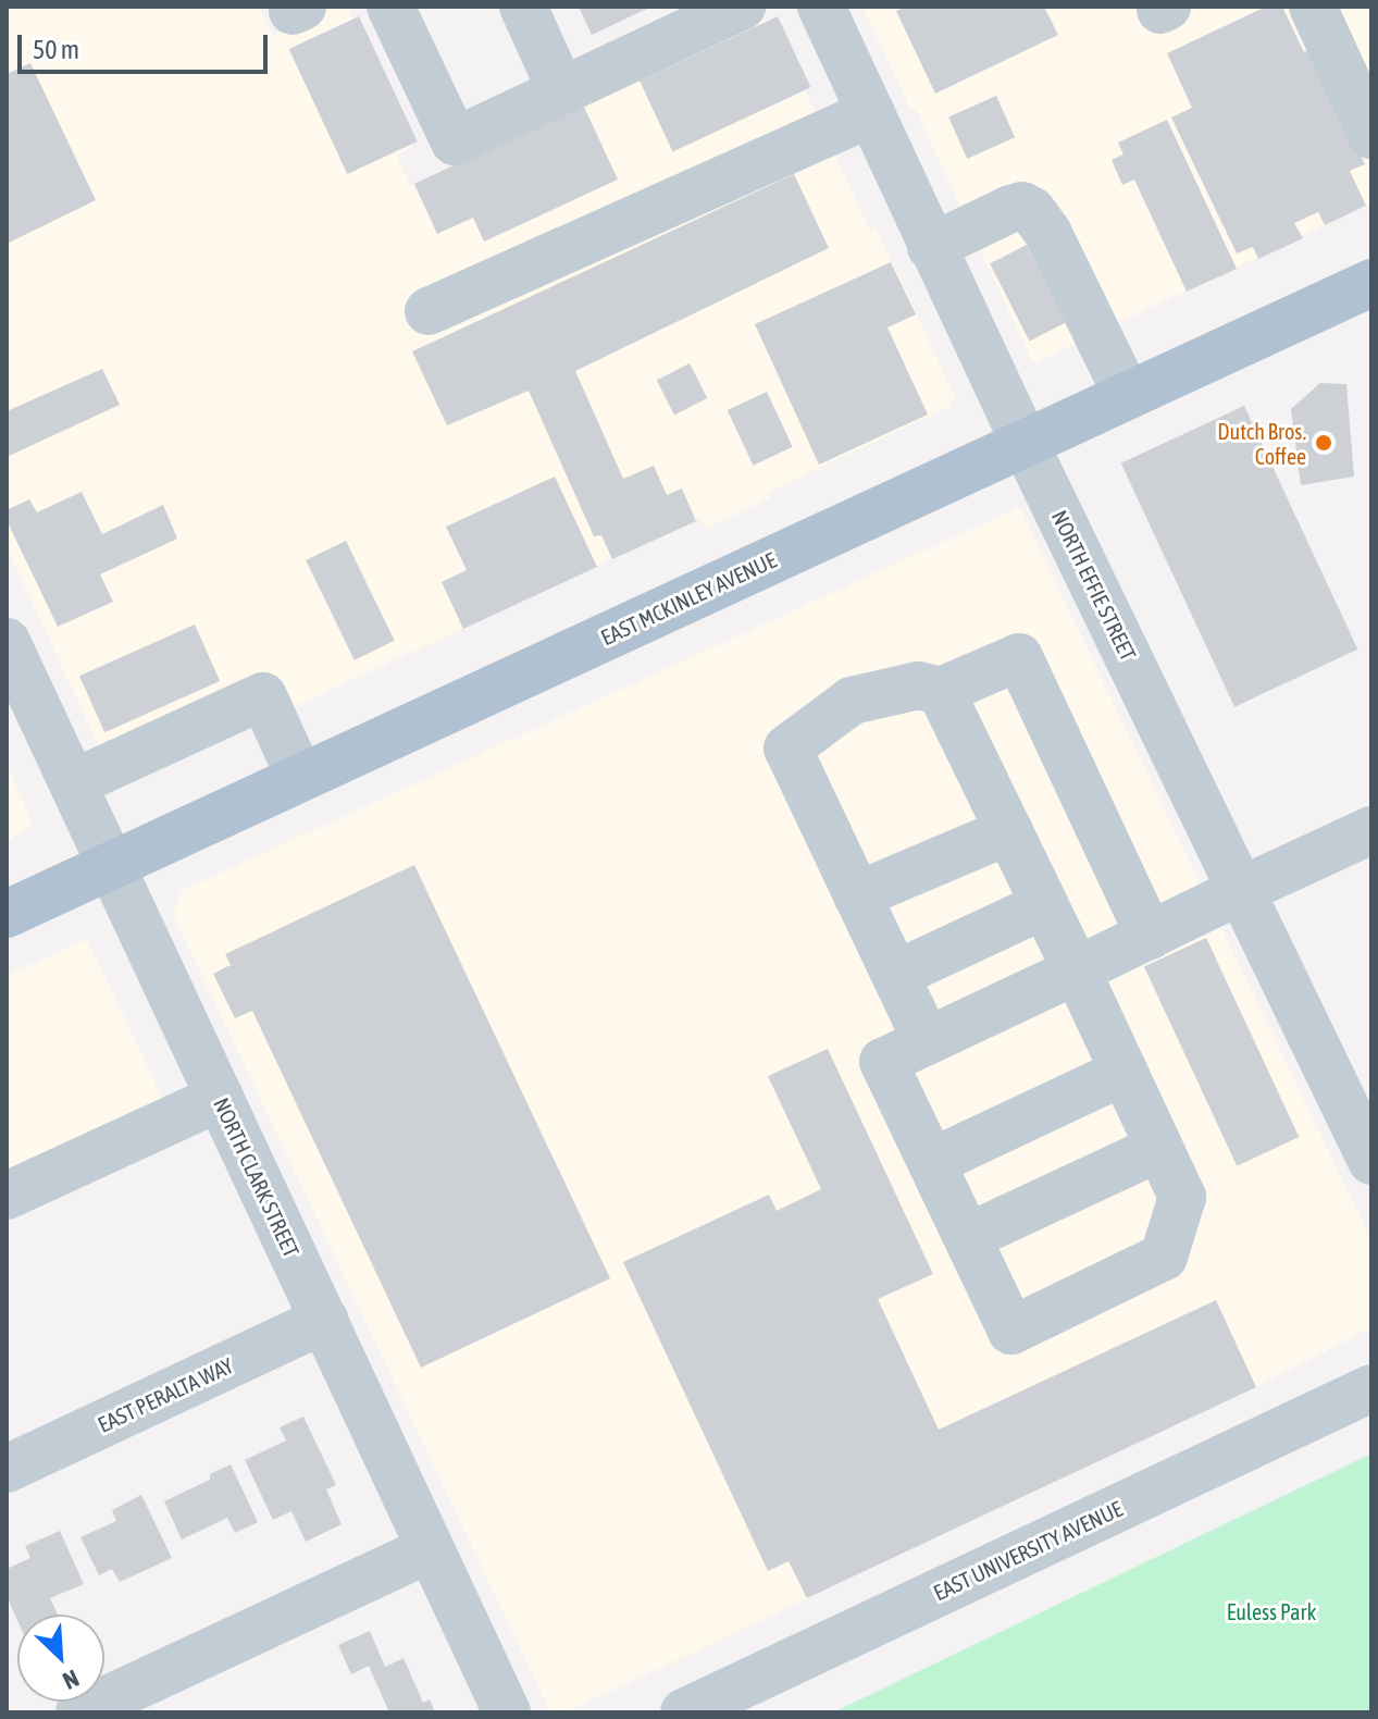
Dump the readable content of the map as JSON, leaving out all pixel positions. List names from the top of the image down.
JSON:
{
  "streets": {
    "main road": ["EAST MCKINLEY AVENUE"],
    "street": [
      "NORTH EFFIE STREET",
      "NORTH CLARK STREET",
      "EAST PERALTA WAY",
      "EAST UNIVERSITY AVENUE"
    ]
  },
  "crossings": [
    ["NORTH EFFIE STREET", "EAST MCKINLEY AVENUE"],
    ["EAST MCKINLEY AVENUE", "NORTH CLARK STREET"],
    ["NORTH CLARK STREET", "EAST PERALTA WAY"]
  ],
  "parks": ["Euless Park"],
  "places": ["Dutch Bros. Coffee"],
  "scale_bar": "50 m",
  "north": "bottom right"
}
